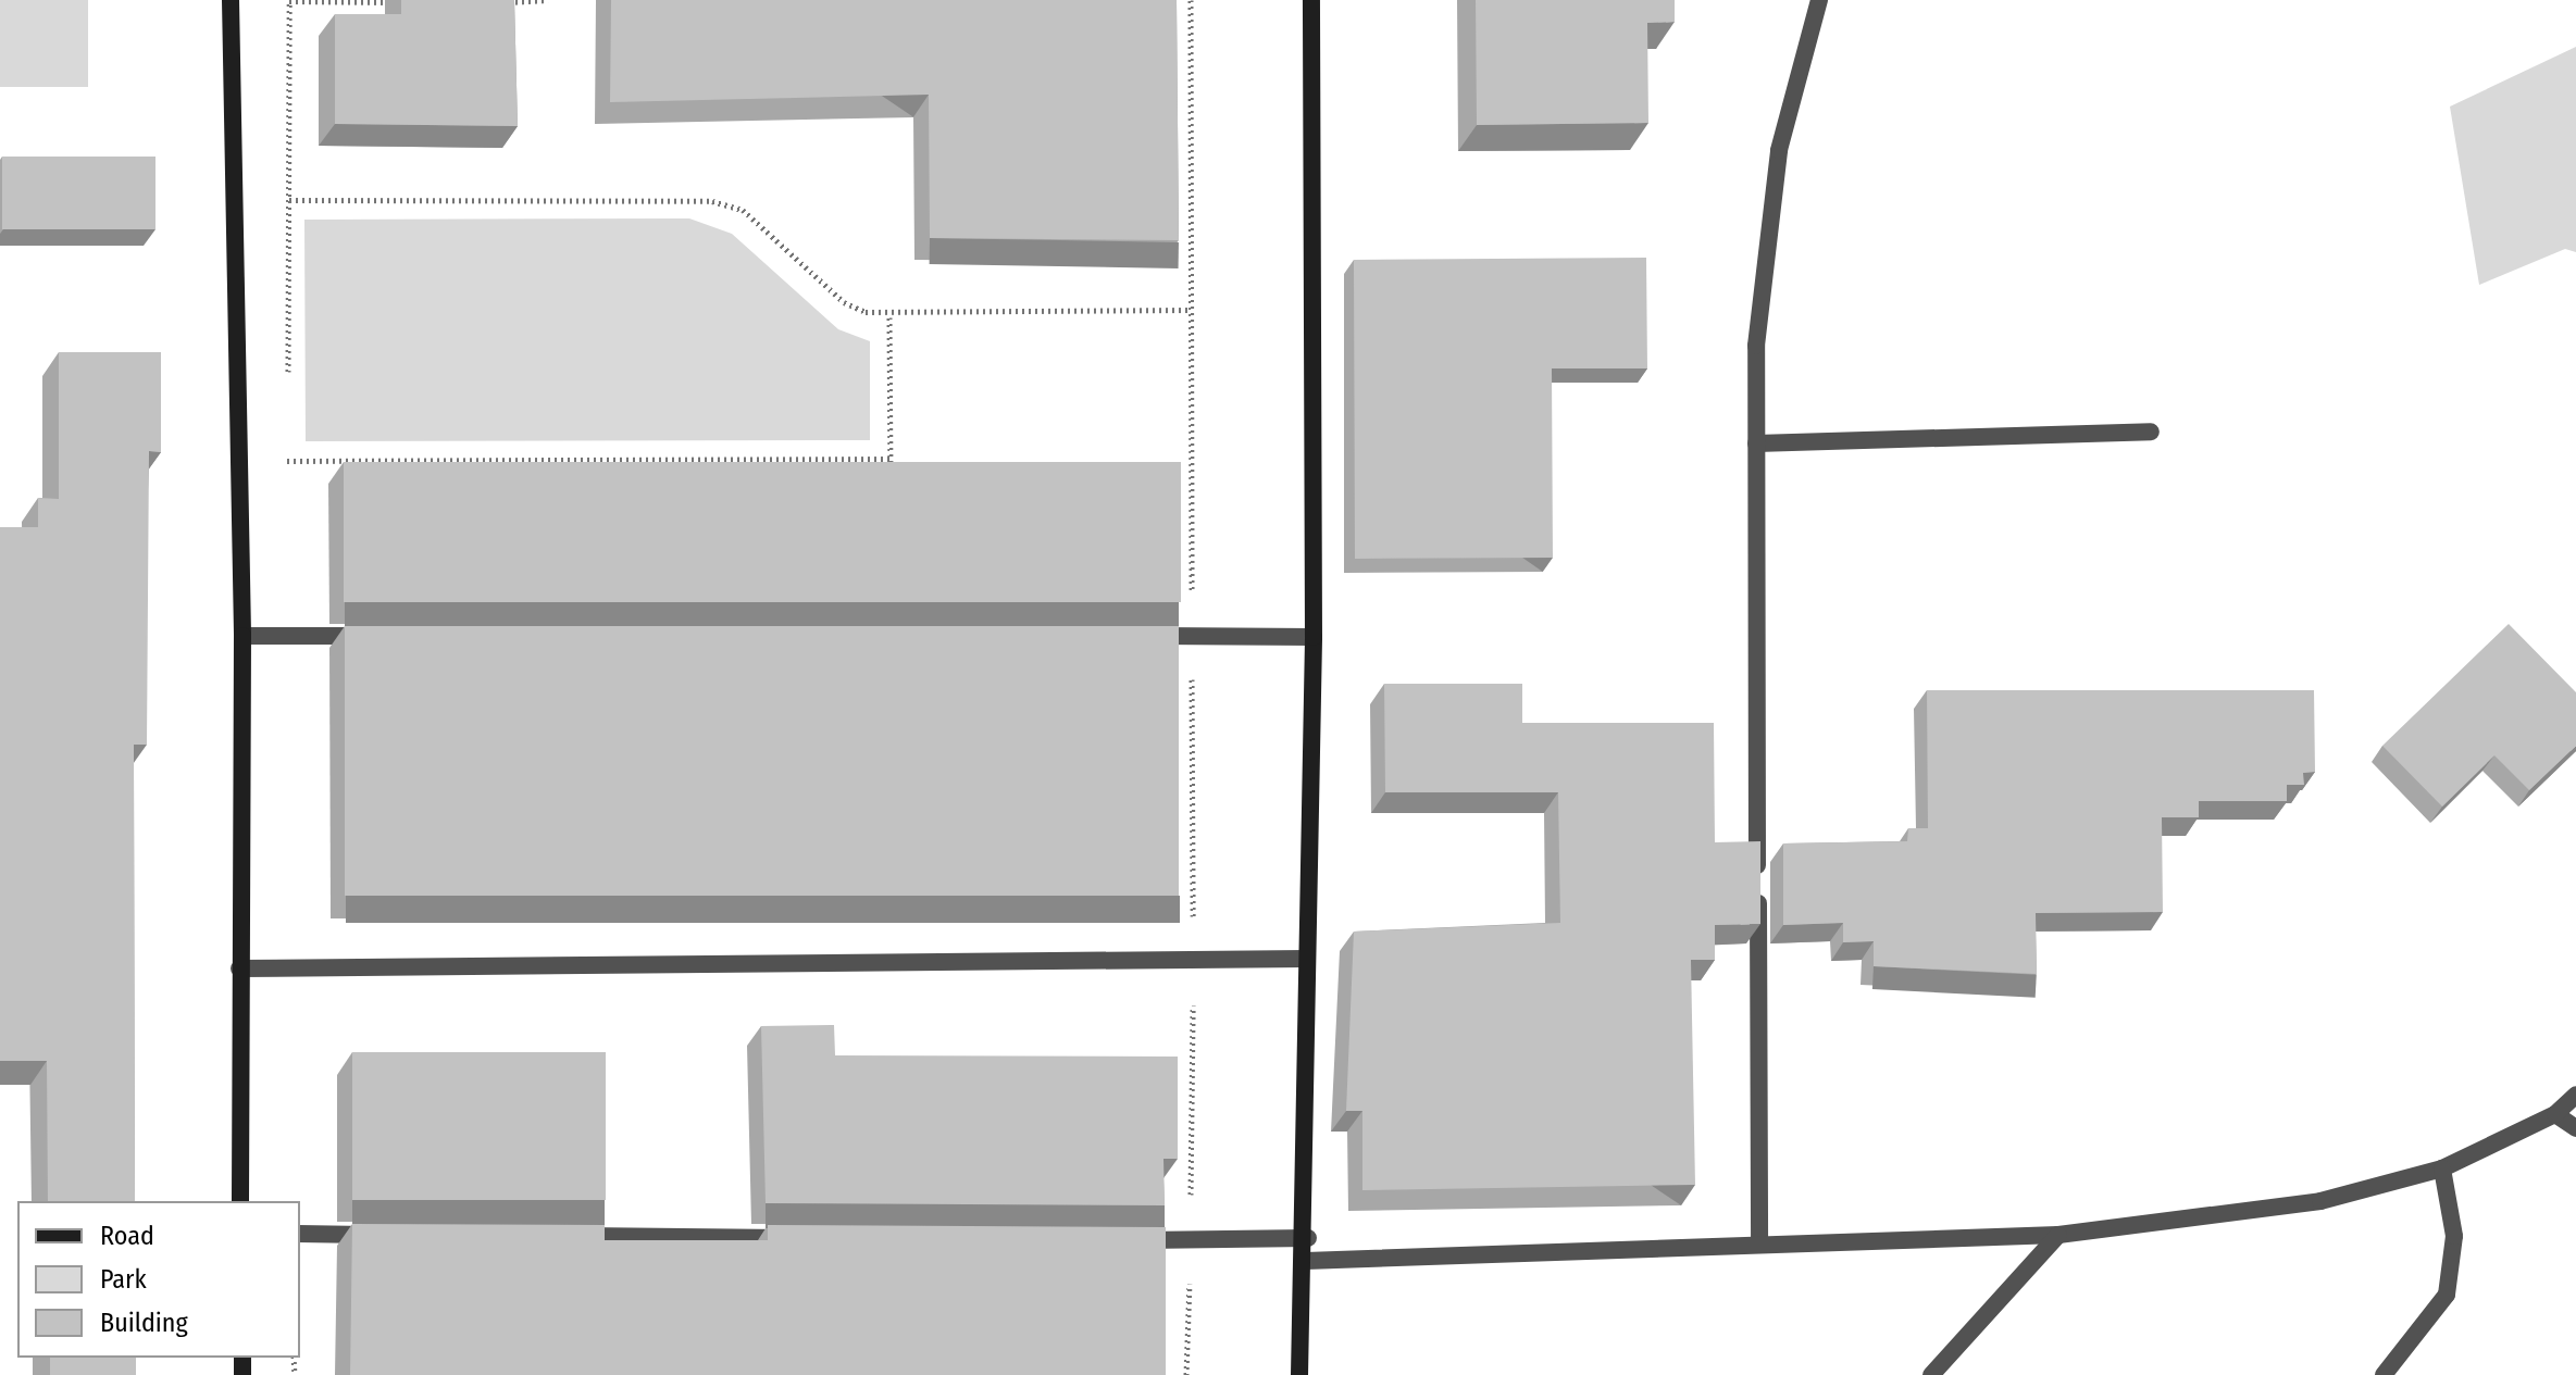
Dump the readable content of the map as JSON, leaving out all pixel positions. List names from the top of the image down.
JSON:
{
  "legend": ["Road", "Park", "Building"]
}
